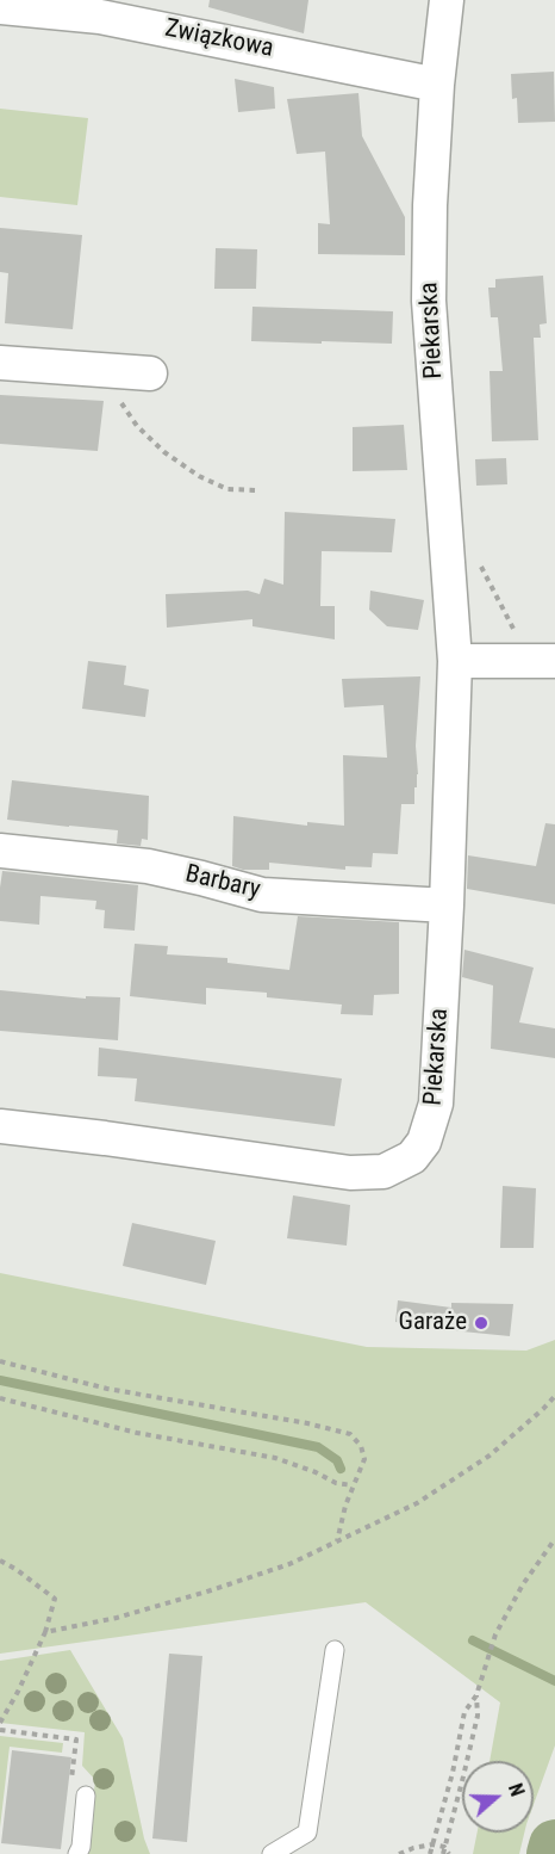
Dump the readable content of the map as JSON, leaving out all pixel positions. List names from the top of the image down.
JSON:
{
  "streets": {
    "street": ["Związkowa", "Piekarska", "Barbary"]
  },
  "crossings": [
    ["Związkowa", "Piekarska"],
    ["Piekarska", "Barbary"]
  ],
  "places": ["Garaże"],
  "north": "right"
}
